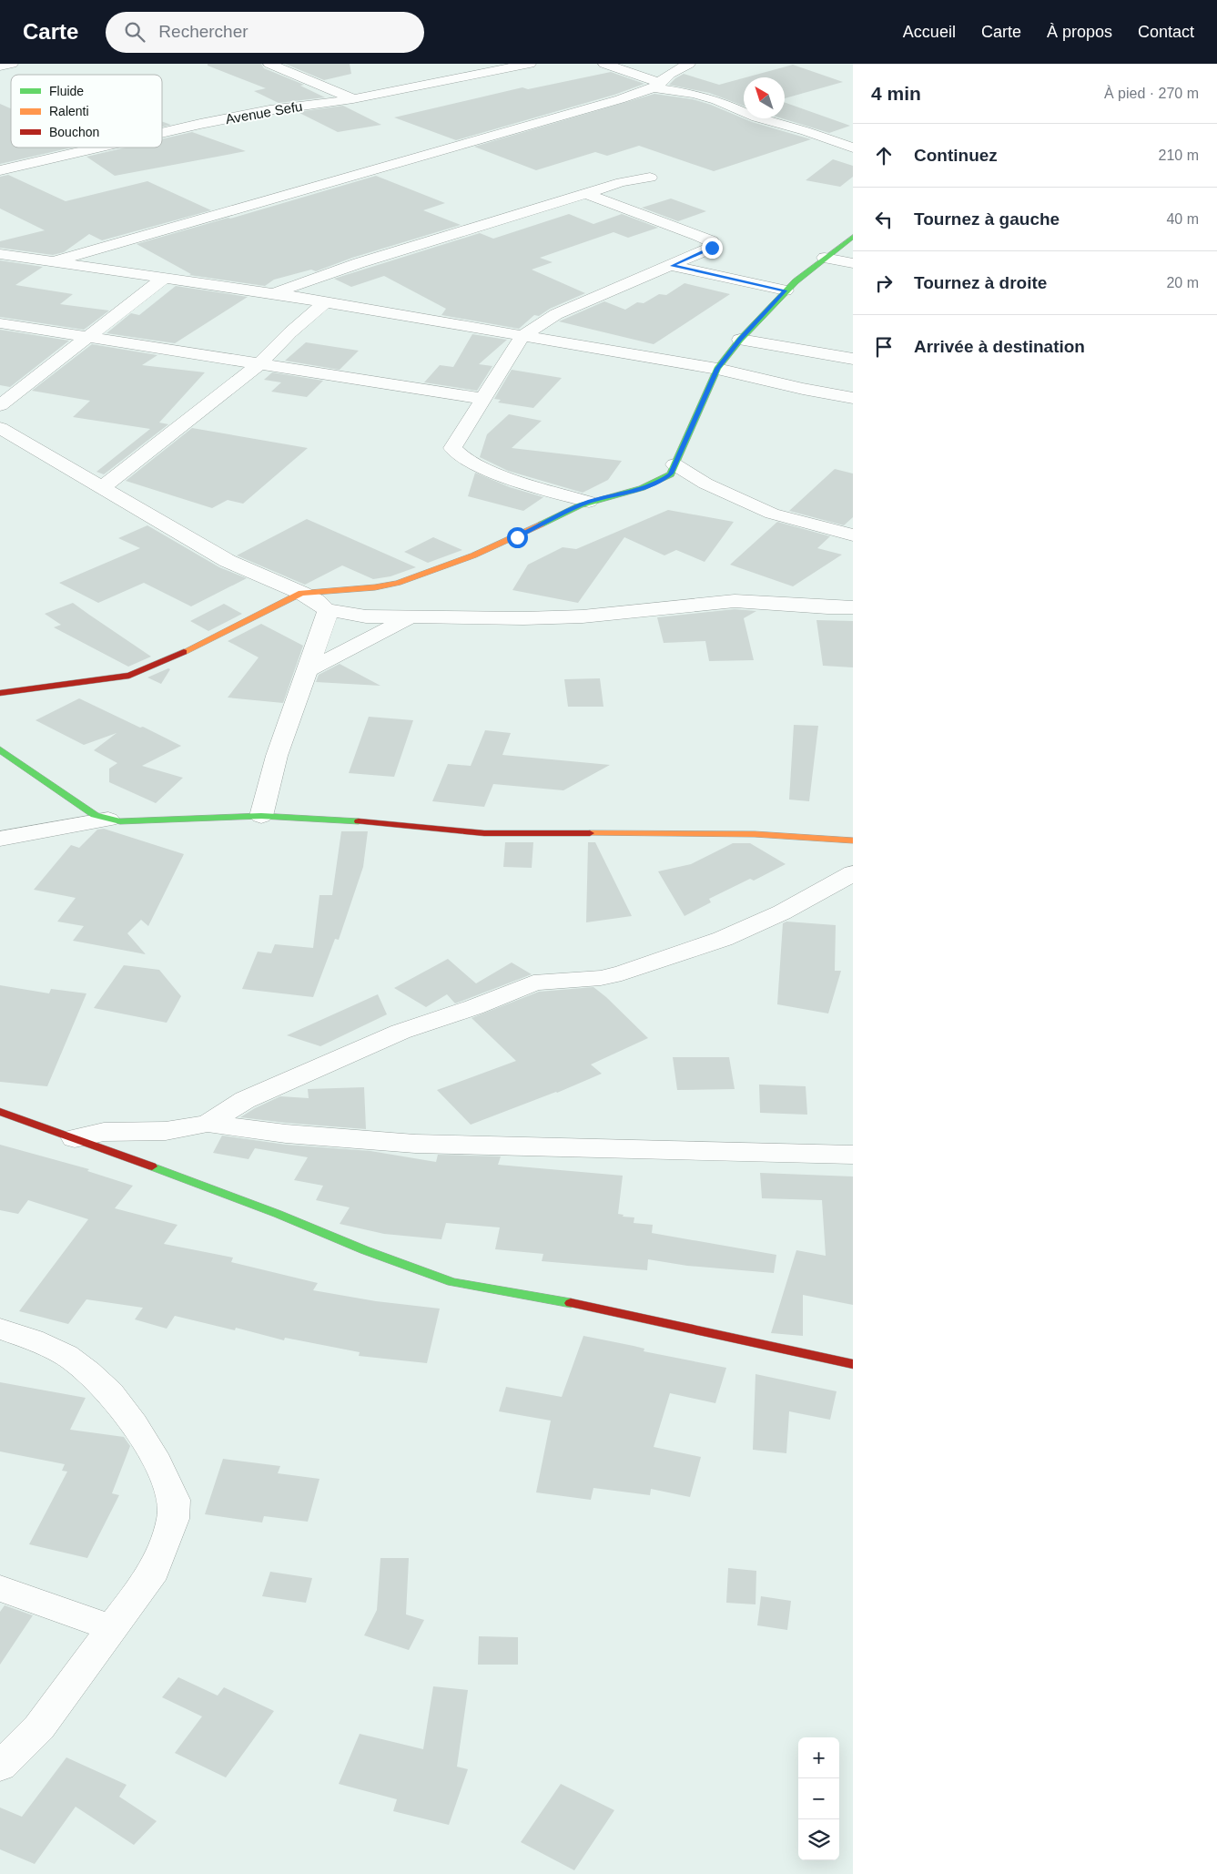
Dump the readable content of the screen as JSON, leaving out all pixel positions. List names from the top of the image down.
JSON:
{
  "streets": {
    "street": ["Avenue Sefu"]
  },
  "legend": ["Fluide", "Ralenti", "Bouchon"],
  "north": "top left",
  "page": {
    "header": "Carte",
    "search": "Rechercher",
    "nav": [
      "Accueil",
      "Carte",
      "À propos",
      "Contact"
    ],
    "heading": ["4 min", "À pied · 270 m"],
    "list": [
      ["Continuez", "210 m"],
      ["Tournez à gauche", "40 m"],
      ["Tournez à droite", "20 m"],
      "Arrivée à destination"
    ],
    "map_buttons": ["+", "−"]
  }
}
